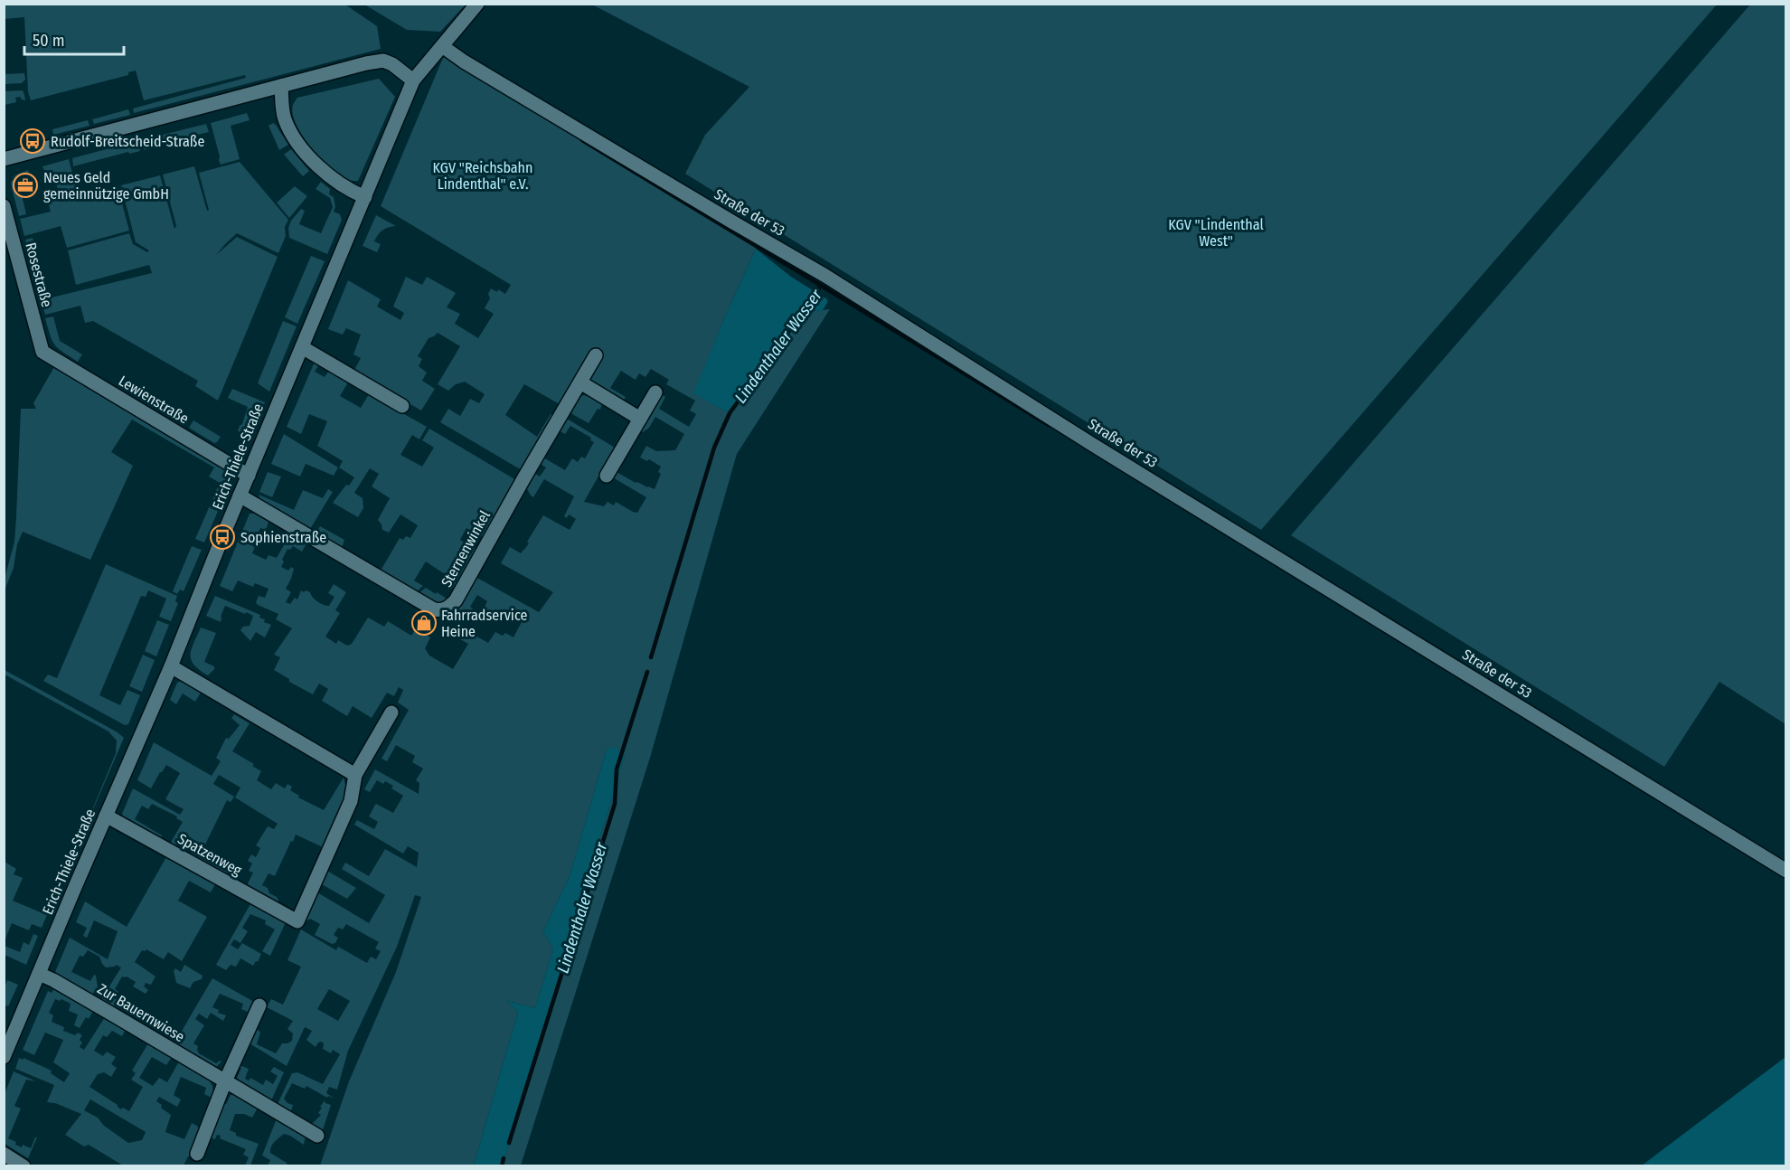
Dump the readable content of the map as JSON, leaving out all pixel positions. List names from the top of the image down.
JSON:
{
  "streets": {
    "street": [
      "Straße der 53",
      "Rosestraße",
      "Lewienstraße",
      "Erich-Thiele-Straße",
      "Sternenwinkel",
      "Spatzenweg",
      "Zur Bauernwiese"
    ]
  },
  "crossings": [
    ["Straße der 53", "Erich-Thiele-Straße"],
    ["Rosestraße", "Lewienstraße"],
    ["Lewienstraße", "Erich-Thiele-Straße"],
    ["Erich-Thiele-Straße", "Sternenwinkel"],
    ["Erich-Thiele-Straße", "Spatzenweg"],
    ["Erich-Thiele-Straße", "Zur Bauernwiese"]
  ],
  "water": ["Lindenthaler Wasser"],
  "parks": ["KGV \"Reichsbahn Lindenthal\" e.V.", "KGV \"Lindenthal West\""],
  "places": {
    "bus stop": ["Rudolf-Breitscheid-Straße", "Sophienstraße"],
    "office": ["Neues Geld gemeinnützige GmbH"],
    "shop": ["Fahrradservice Heine"]
  },
  "scale_bar": "50 m"
}
